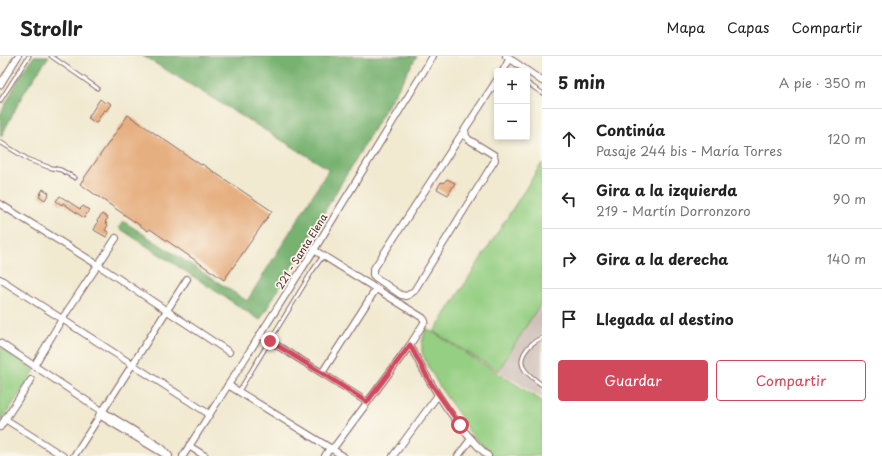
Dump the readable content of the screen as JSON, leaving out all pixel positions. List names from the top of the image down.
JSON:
{
  "streets": {
    "street": ["221 - Santa Elena"]
  },
  "page": {
    "header": "Strollr",
    "nav": ["Mapa", "Capas", "Compartir"],
    "heading": ["5 min", "A pie · 350 m"],
    "map_buttons": ["+", "−"],
    "list": [
      ["Continúa", "Pasaje 244 bis - María Torres", "120 m"],
      ["Gira a la izquierda", "219 - Martín Dorronzoro", "90 m"],
      ["Gira a la derecha", "140 m"],
      "Llegada al destino"
    ],
    "buttons": ["Guardar", "Compartir"]
  }
}
